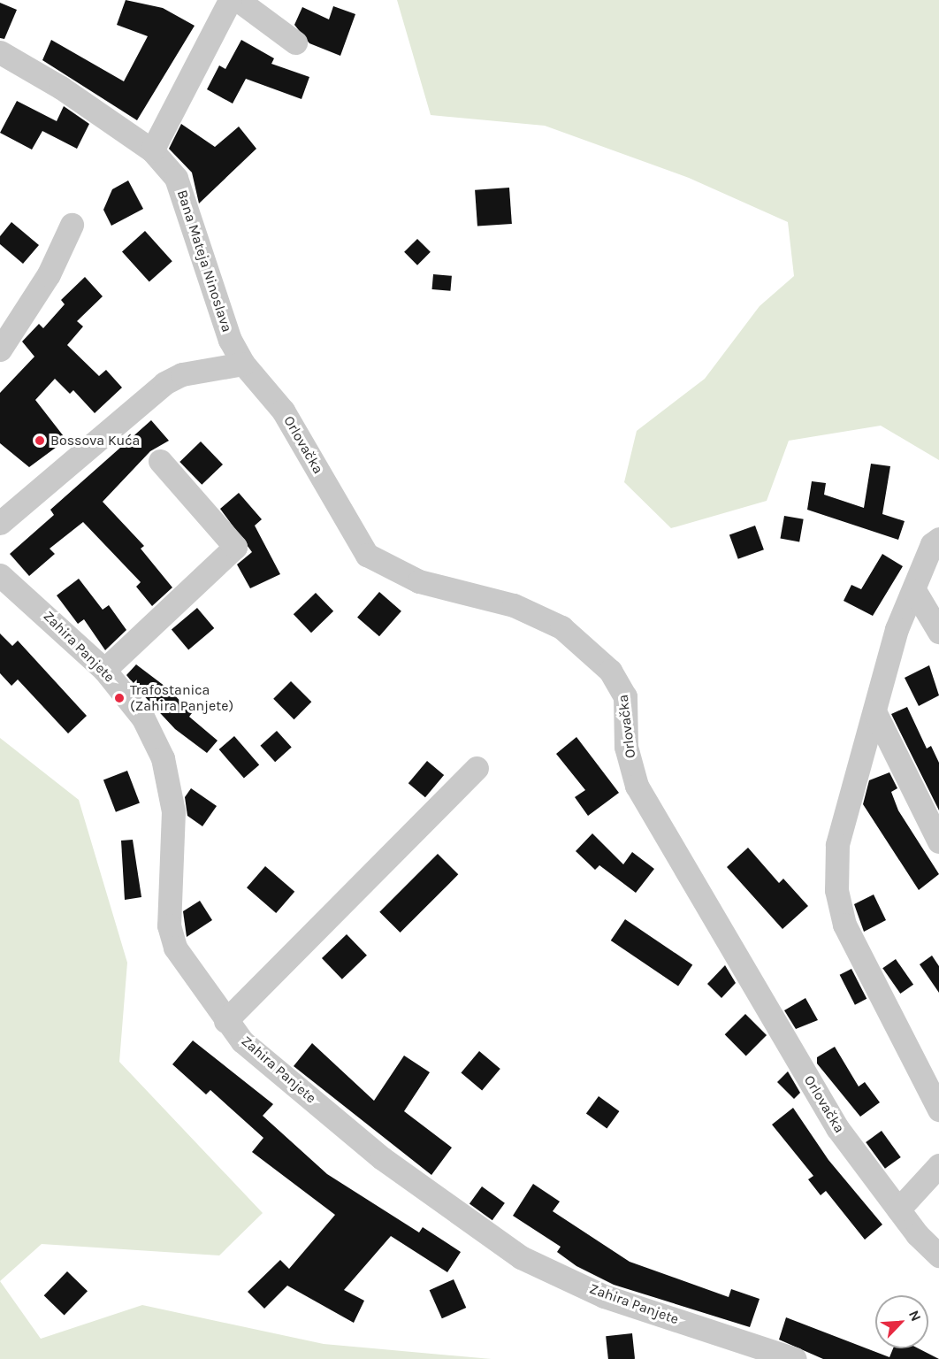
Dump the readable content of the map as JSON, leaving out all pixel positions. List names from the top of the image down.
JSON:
{
  "streets": {
    "street": ["Bana Mateja Ninoslava", "Orlovačka", "Zahira Panjete"]
  },
  "crossings": [
    ["Bana Mateja Ninoslava", "Orlovačka"]
  ],
  "places": ["Bossova Kuća", "Trafostanica (Zahira Panjete)"],
  "north": "top right"
}
